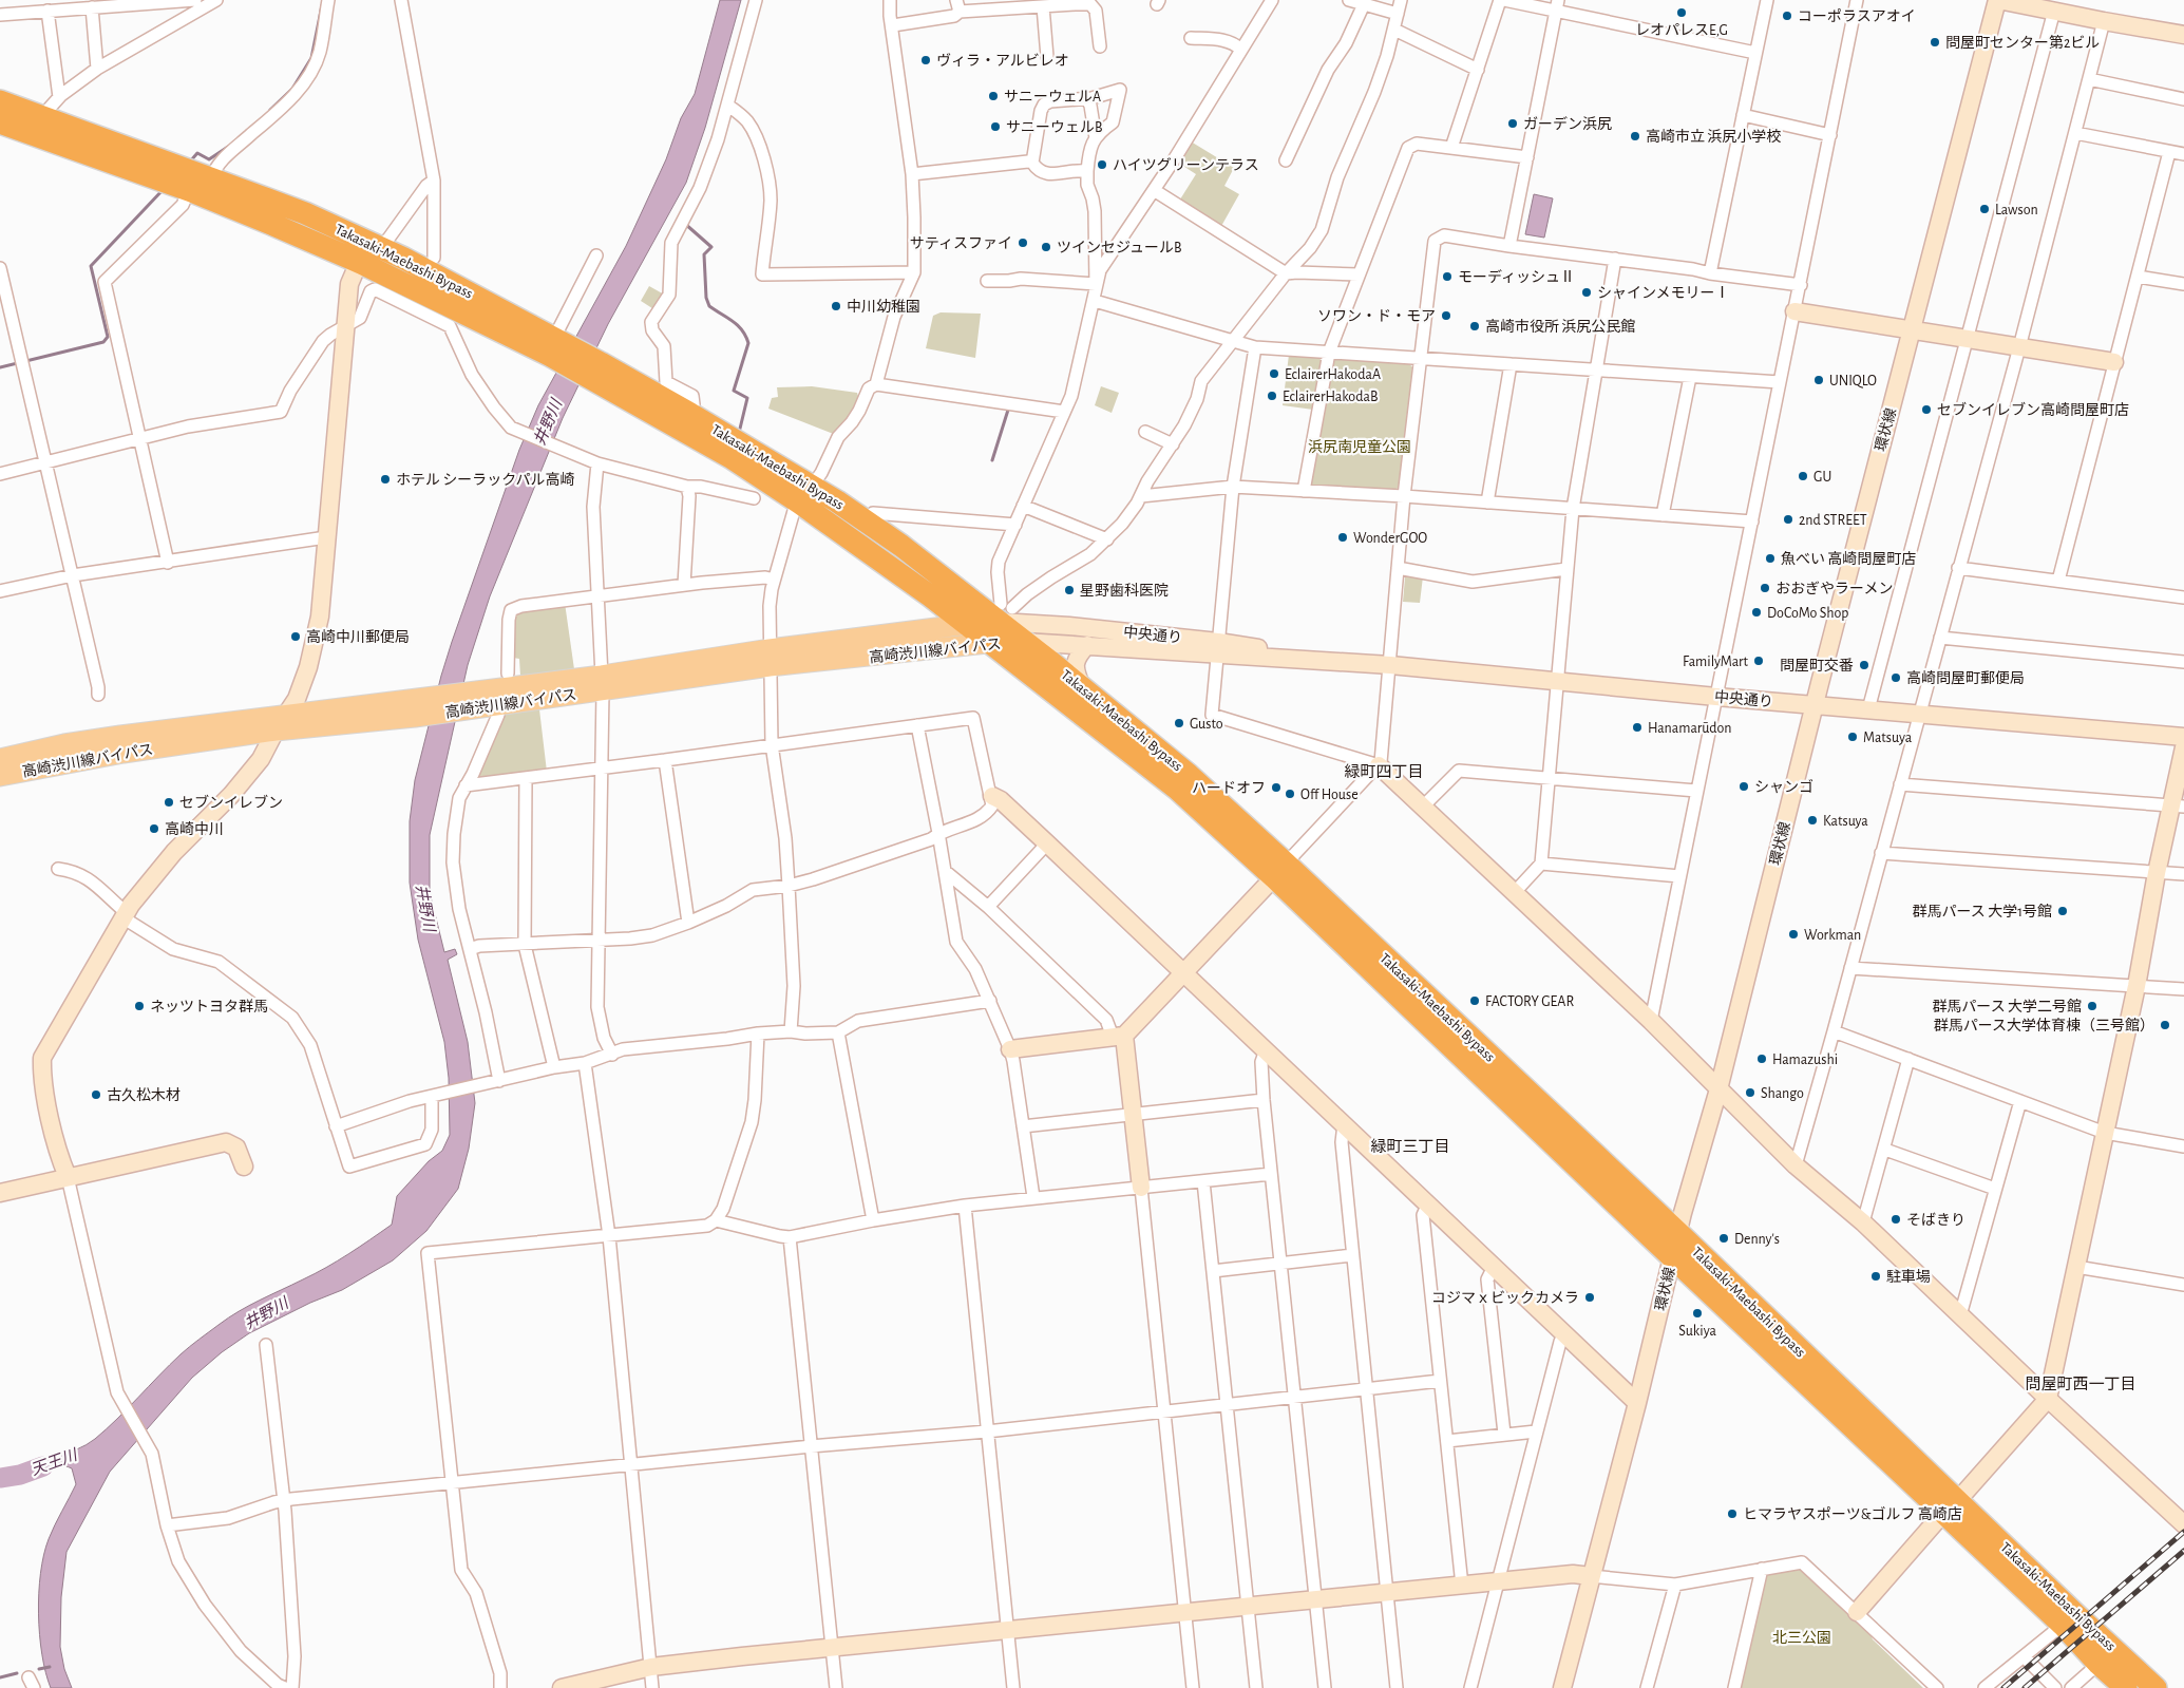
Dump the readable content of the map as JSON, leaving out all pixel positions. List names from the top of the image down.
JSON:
{
  "streets": {
    "highway": ["Takasaki-Maebashi Bypass"],
    "main road": ["高崎渋川線バイパス"],
    "street": ["環状線", "中央通り"]
  },
  "crossings": [
    ["Takasaki-Maebashi Bypass", "環状線"],
    ["Takasaki-Maebashi Bypass", "中央通り"],
    ["Takasaki-Maebashi Bypass", "高崎渋川線バイパス"],
    ["環状線", "中央通り"],
    ["中央通り", "高崎渋川線バイパス"]
  ],
  "districts": ["緑町四丁目", "緑町三丁目", "問屋町西一丁目"],
  "water": ["井野川", "天王川"],
  "parks": ["浜尻南児童公園", "北三公園"],
  "places": [
    "レオパレスE,G",
    "コーポラスアオイ",
    "問屋町センター第2ビル",
    "ヴィラ・アルビレオ",
    "サニーウェルA",
    "ガーデン浜尻",
    "サニーウェルB",
    "高崎市立 浜尻小学校",
    "ハイツグリーンテラス",
    "Lawson",
    "サティスファイ",
    "ツインセジュールB",
    "モーディッシュⅡ",
    "シャインメモリーⅠ",
    "中川幼稚園",
    "ソワン・ド・モア",
    "高崎市役所 浜尻公民館",
    "EclairerHakodaA",
    "UNIQLO",
    "EclairerHakodaB",
    "セブンイレブン高崎問屋町店",
    "GU",
    "ホテル シーラックパル高崎",
    "2nd STREET",
    "WonderGOO",
    "魚べい 高崎問屋町店",
    "おおぎやラーメン",
    "星野歯科医院",
    "DoCoMo Shop",
    "高崎中川郵便局",
    "FamilyMart",
    "問屋町交番",
    "高崎問屋町郵便局",
    "Gusto",
    "Hanamarūdon",
    "Matsuya",
    "シャンゴ",
    "ハードオフ",
    "Off House",
    "セブンイレブン",
    "Katsuya",
    "高崎中川",
    "群馬パース 大学1号館",
    "Workman",
    "FACTORY GEAR",
    "ネッツトヨタ群馬",
    "群馬パース 大学二号館",
    "群馬パース大学体育棟（三号館）",
    "Hamazushi",
    "Shango",
    "古久松木材",
    "そばきり",
    "Denny's",
    "駐車場",
    "コジマｘビックカメラ",
    "Sukiya",
    "ヒマラヤスポーツ&ゴルフ 高崎店"
  ]
}
